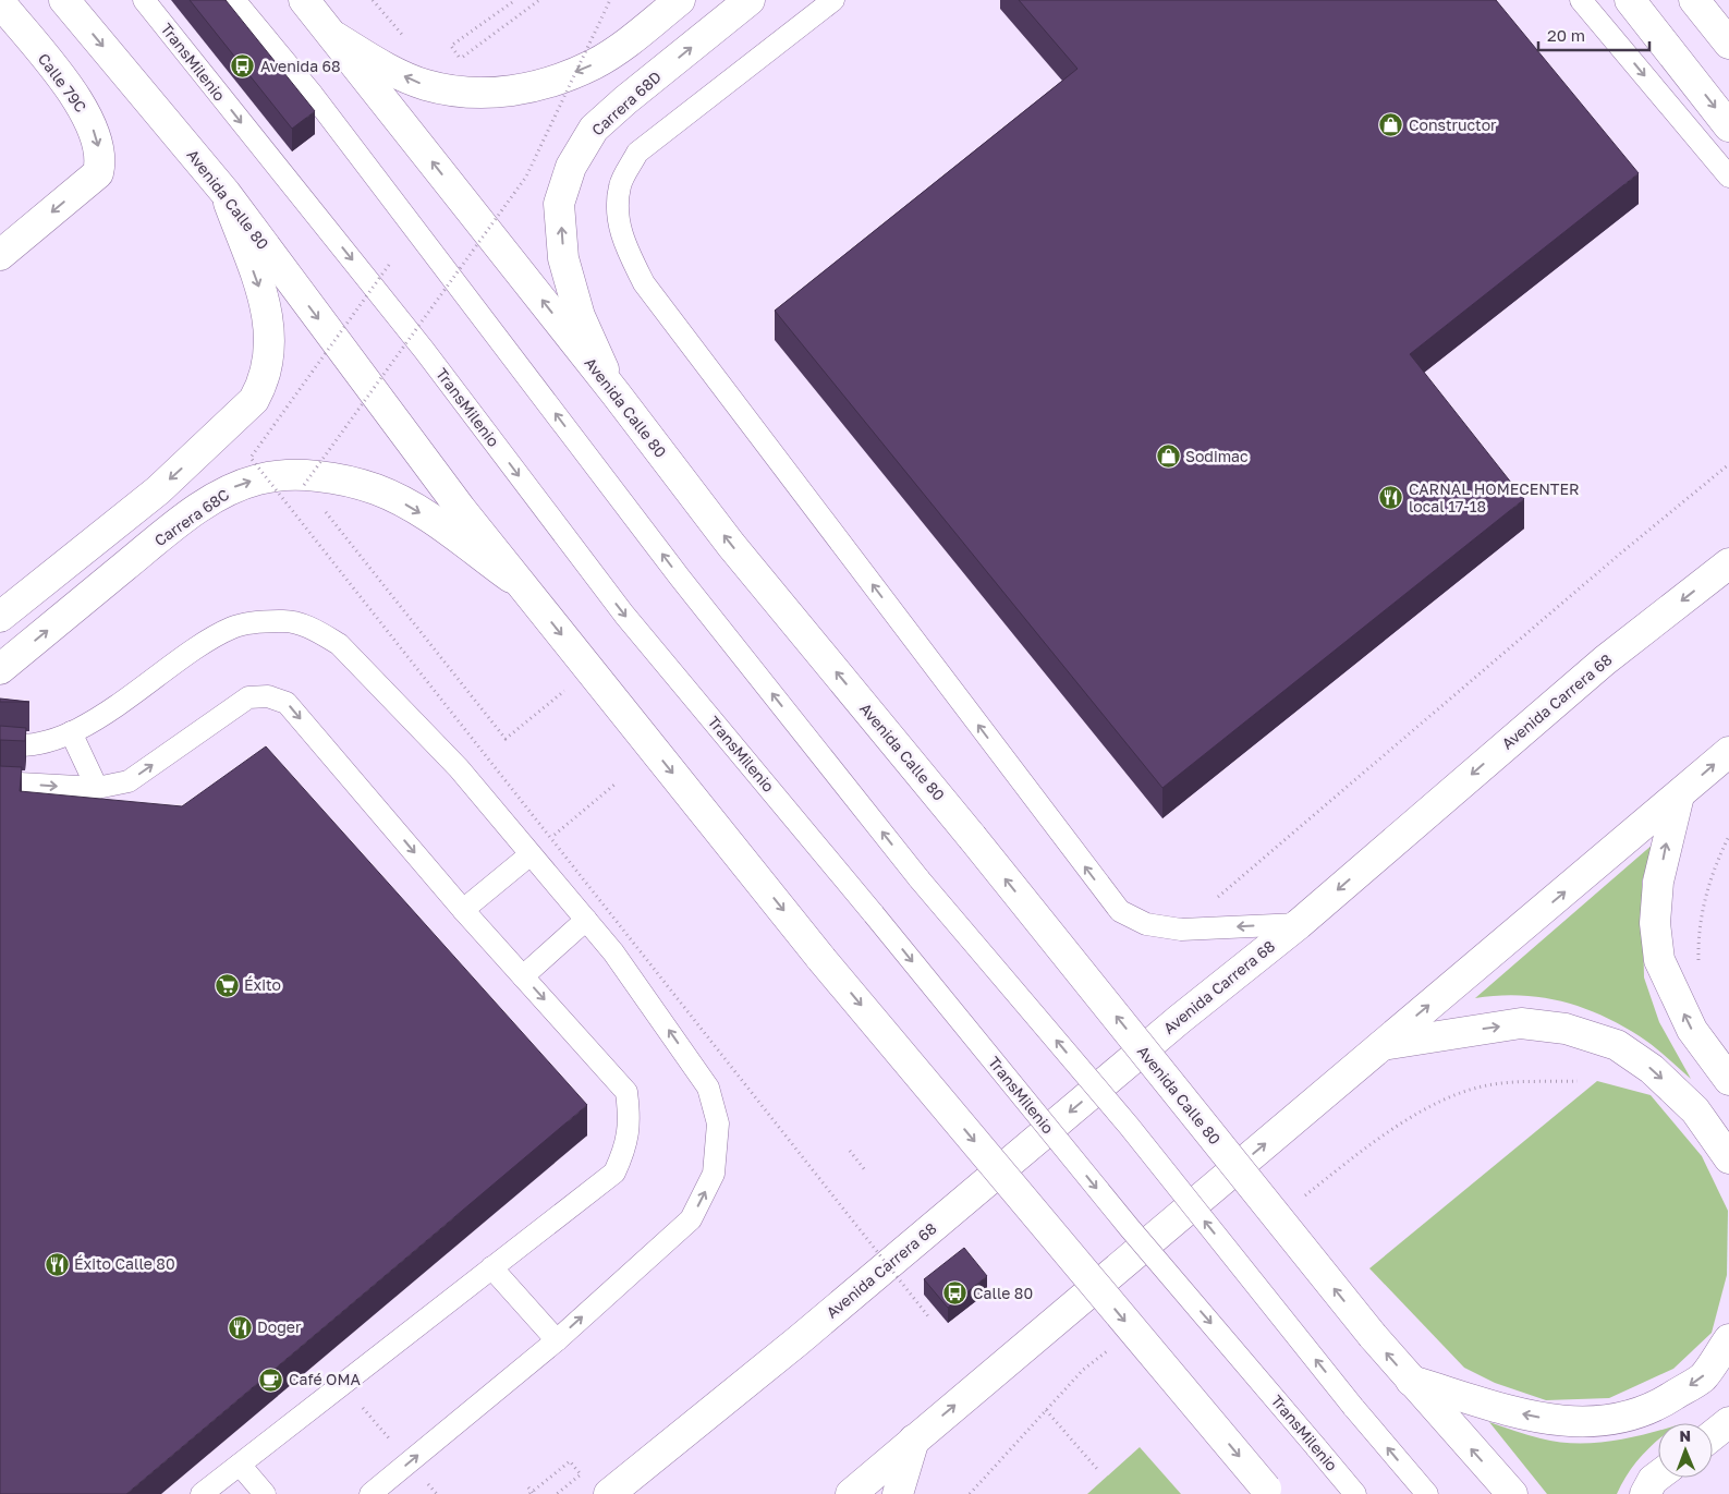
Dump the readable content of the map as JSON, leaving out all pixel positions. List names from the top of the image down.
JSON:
{
  "streets": {
    "main road": [
      "Calle 79C",
      "Carrera 68D",
      "Avenida Calle 80",
      "Carrera 68C",
      "Avenida Carrera 68"
    ],
    "lane": ["TransMilenio"]
  },
  "crossings": [
    ["Carrera 68D", "Avenida Calle 80"],
    ["Avenida Calle 80", "Carrera 68C"]
  ],
  "one_way": ["Carrera 68D", "Carrera 68C"],
  "places": {
    "bus stop": ["Avenida 68", "Calle 80"],
    "shop": ["Constructor", "Sodimac"],
    "restaurant": ["CARNAL HOMECENTER local 17-18", "Éxito Calle 80", "Doger"],
    "supermarket": ["Éxito"],
    "cafe": ["Café OMA"]
  },
  "scale_bar": "20 m",
  "north": "top"
}
